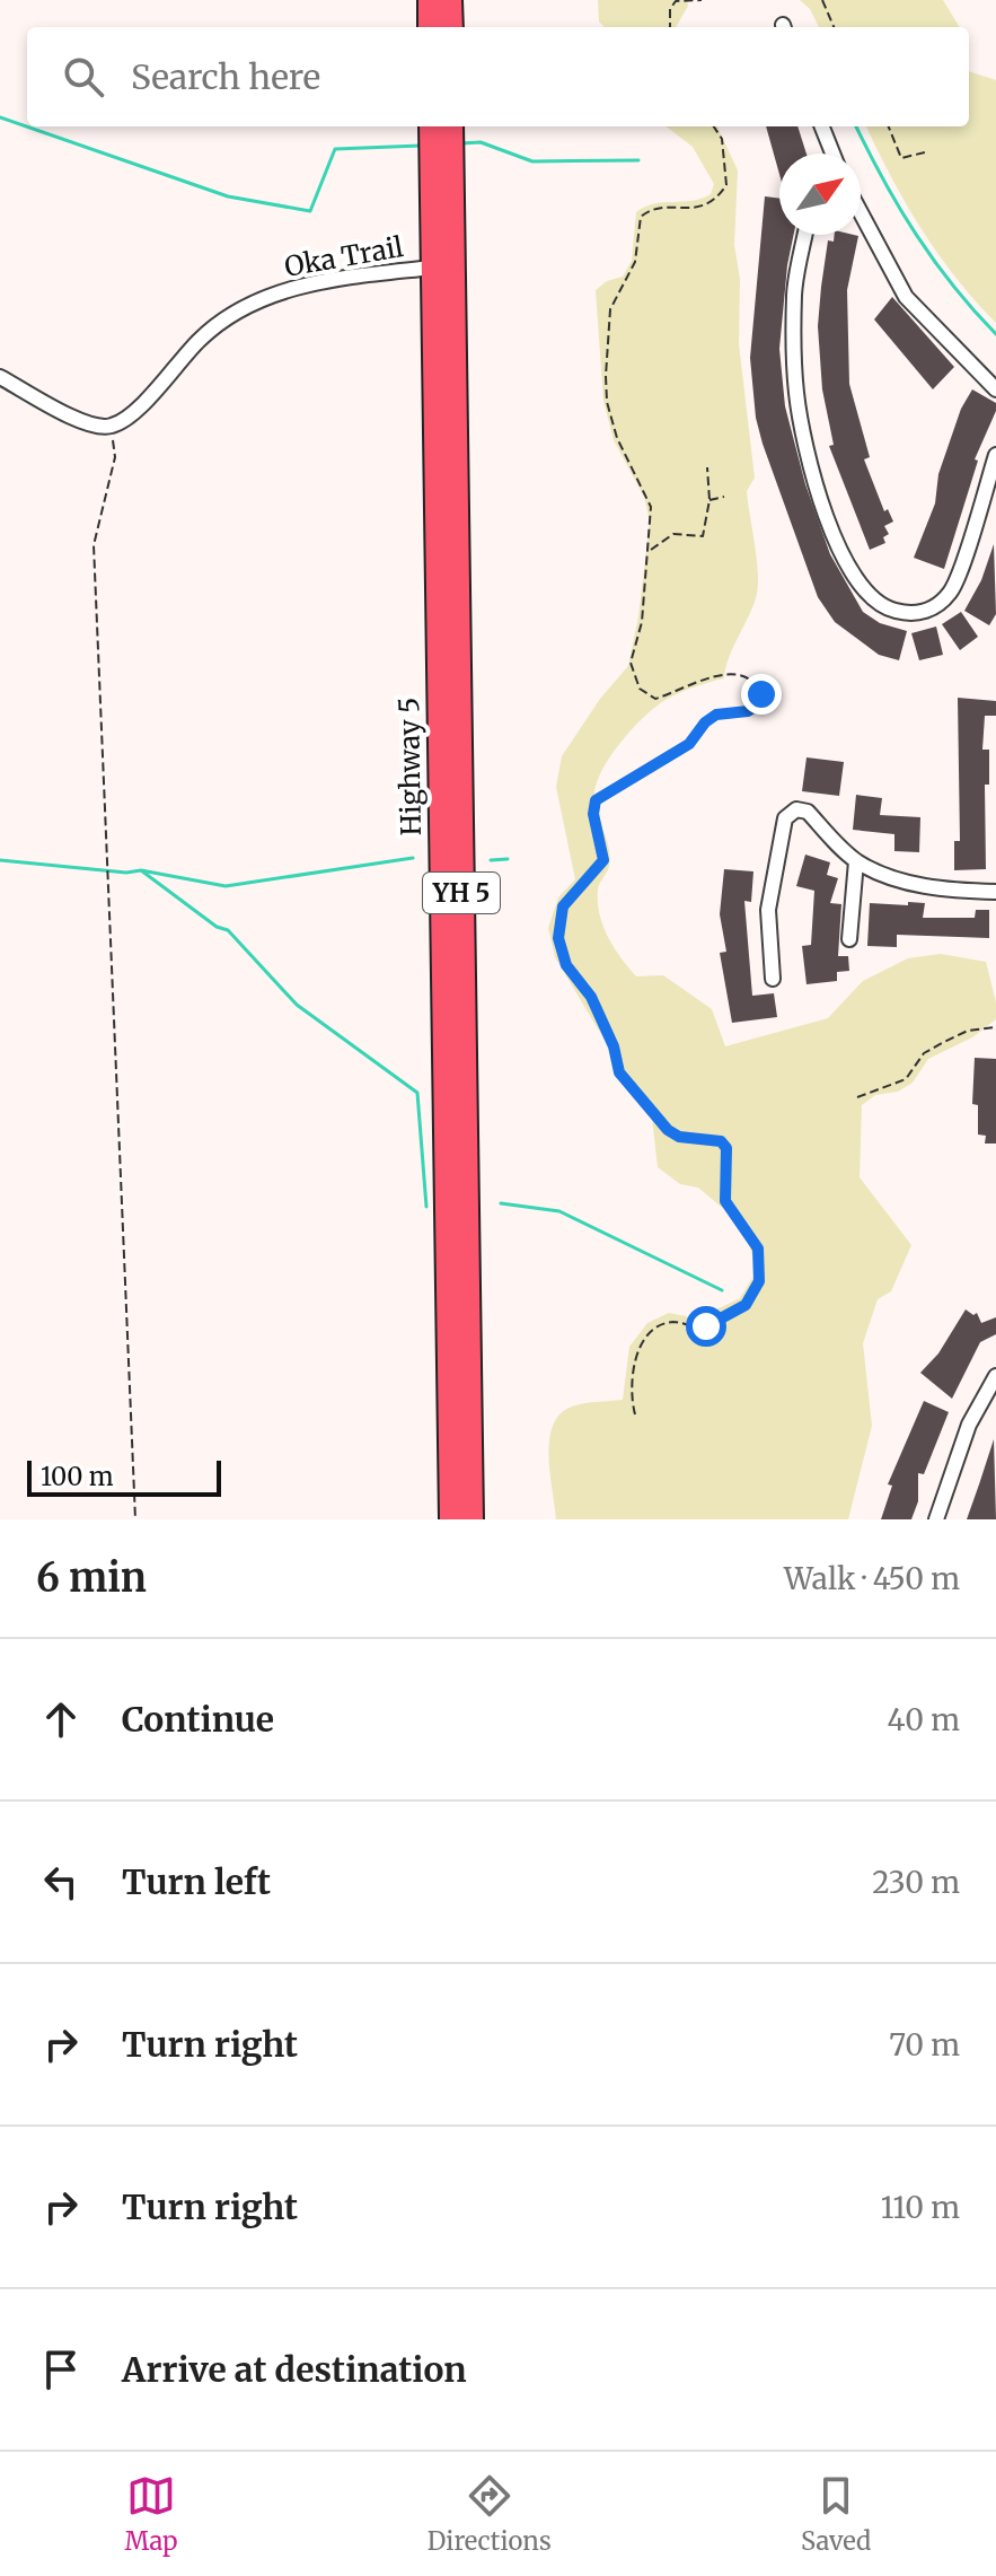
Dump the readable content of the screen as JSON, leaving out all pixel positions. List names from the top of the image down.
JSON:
{
  "streets": {
    "highway": ["Highway 5", "YH 5"],
    "street": ["Oka Trail"]
  },
  "crossings": [
    ["Oka Trail", "Highway 5"]
  ],
  "scale_bar": "100 m",
  "north": "top right",
  "page": {
    "search": "Search here",
    "scale": "100 m",
    "heading": ["6 min", "Walk · 450 m"],
    "list": [
      ["Continue", "40 m"],
      ["Turn left", "230 m"],
      ["Turn right", "70 m"],
      ["Turn right", "110 m"],
      "Arrive at destination"
    ],
    "nav": ["Map", "Directions", "Saved"]
  }
}
